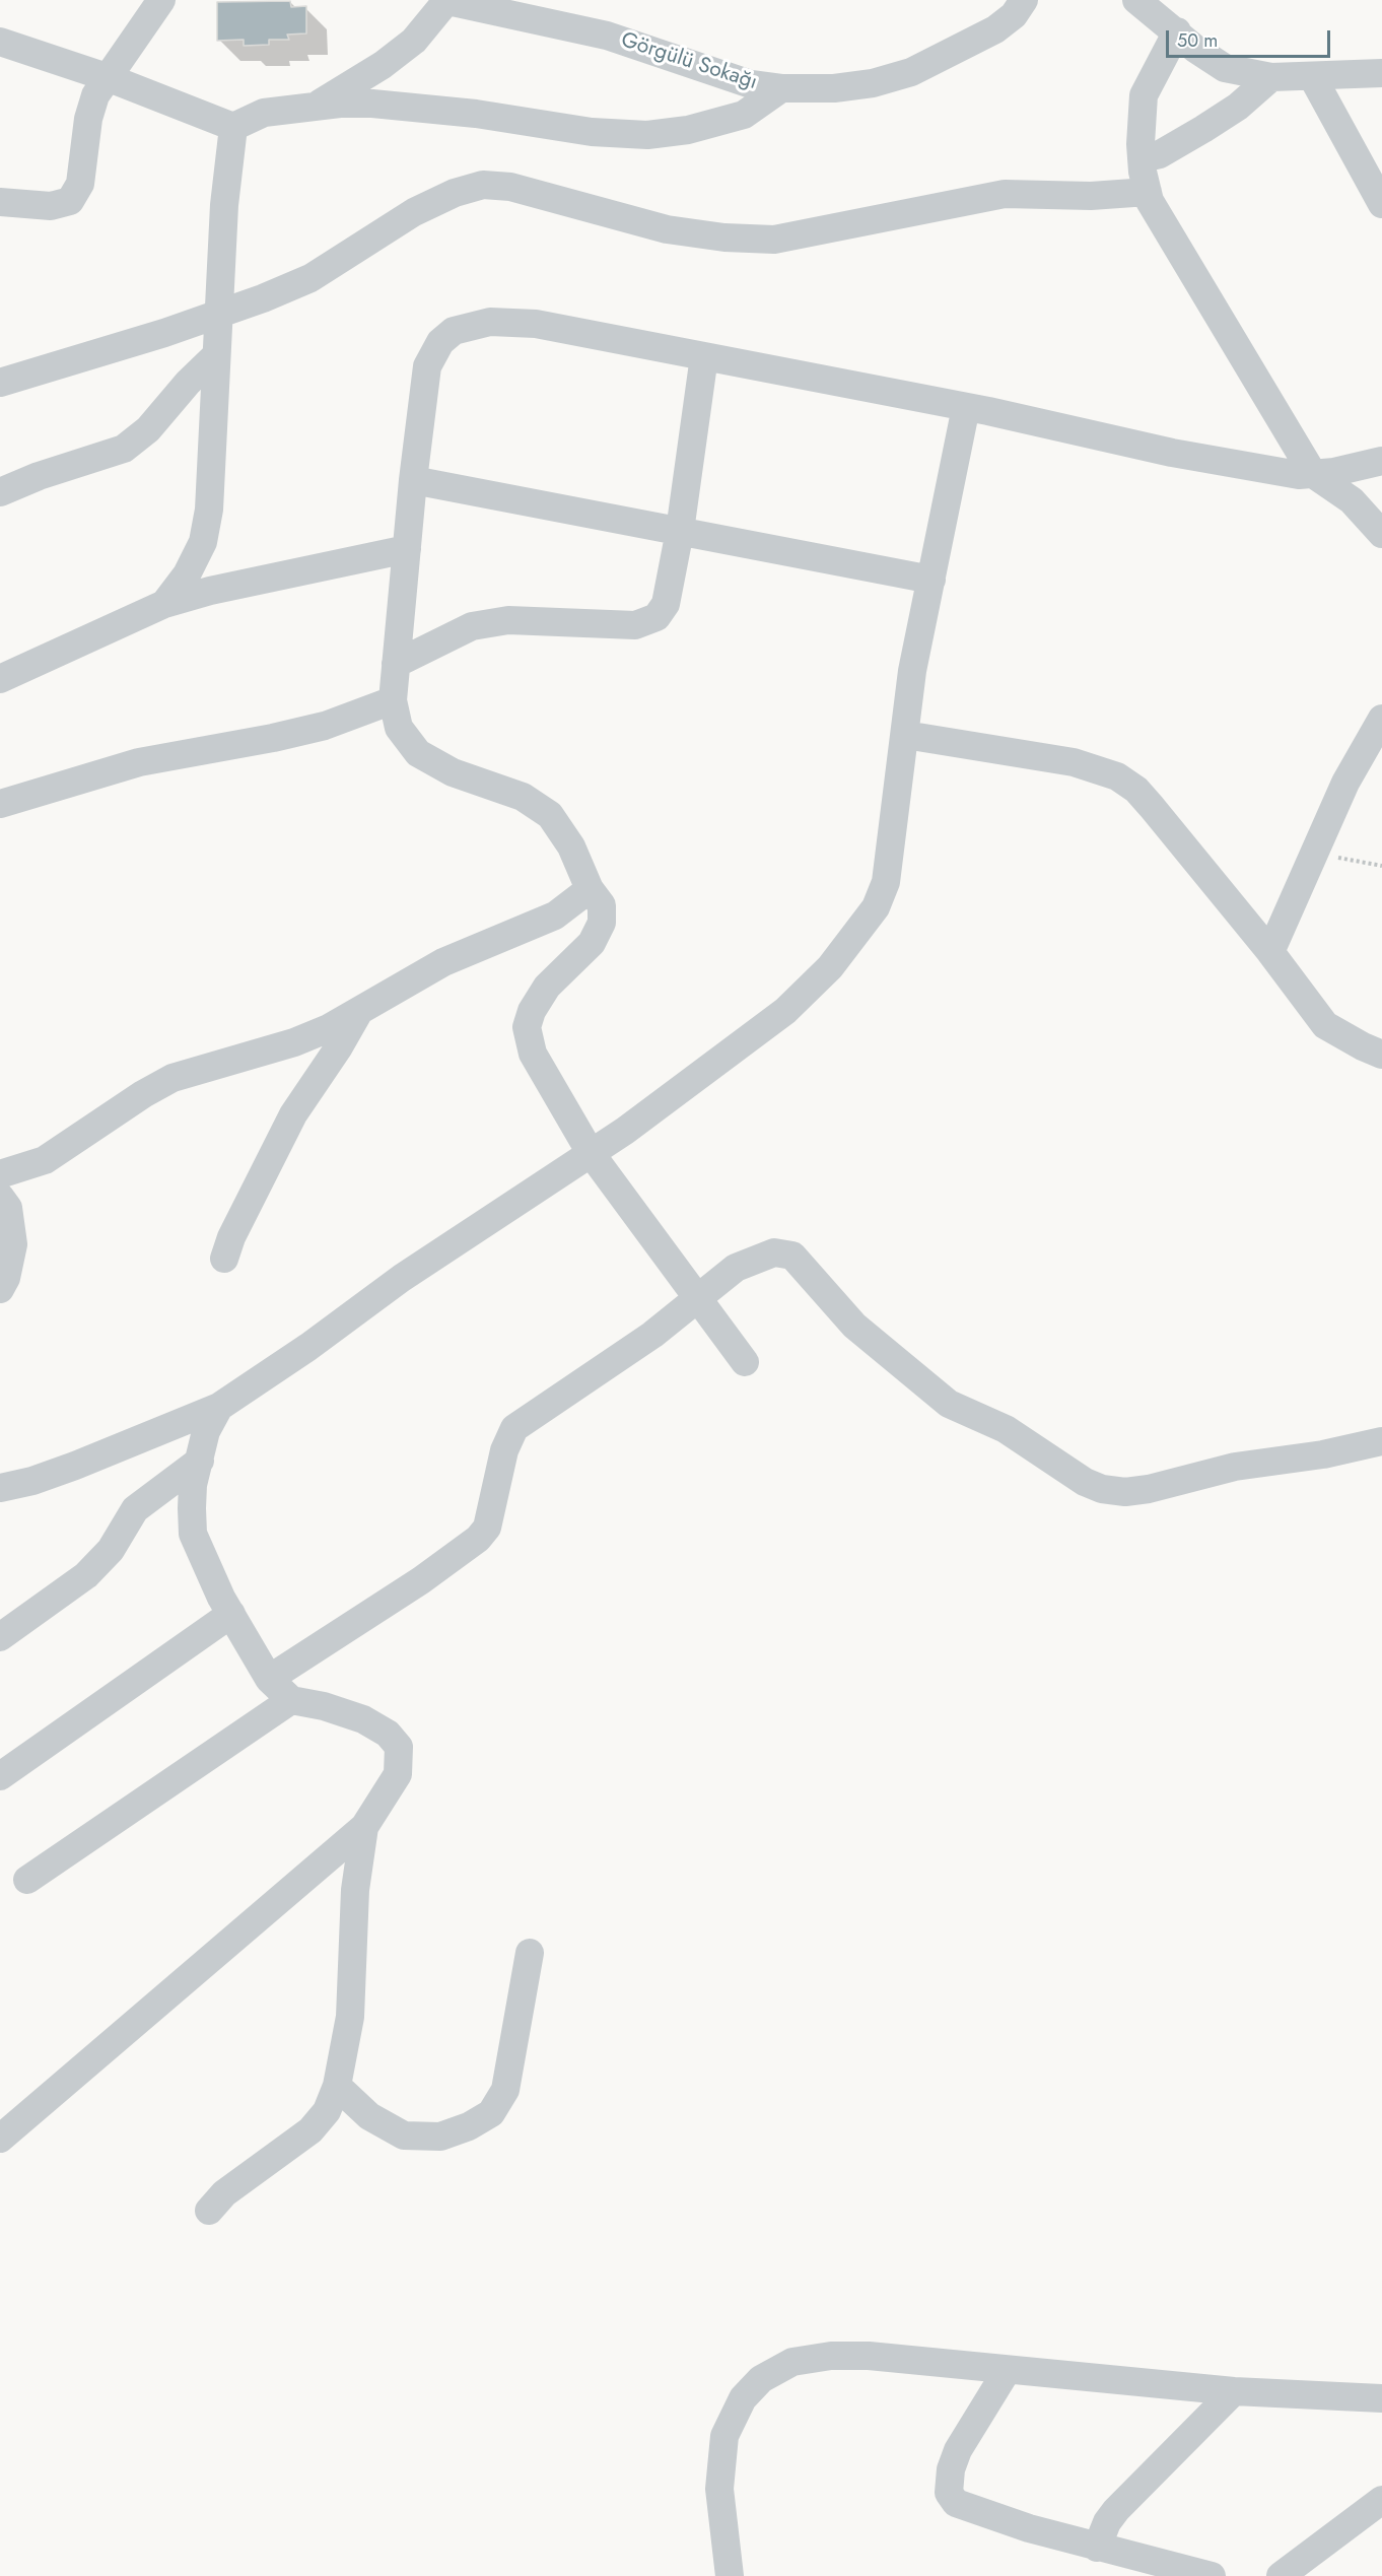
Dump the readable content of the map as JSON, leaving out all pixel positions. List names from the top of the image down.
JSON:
{
  "streets": {
    "street": ["Görgülü Sokağı"]
  },
  "scale_bar": "50 m"
}
